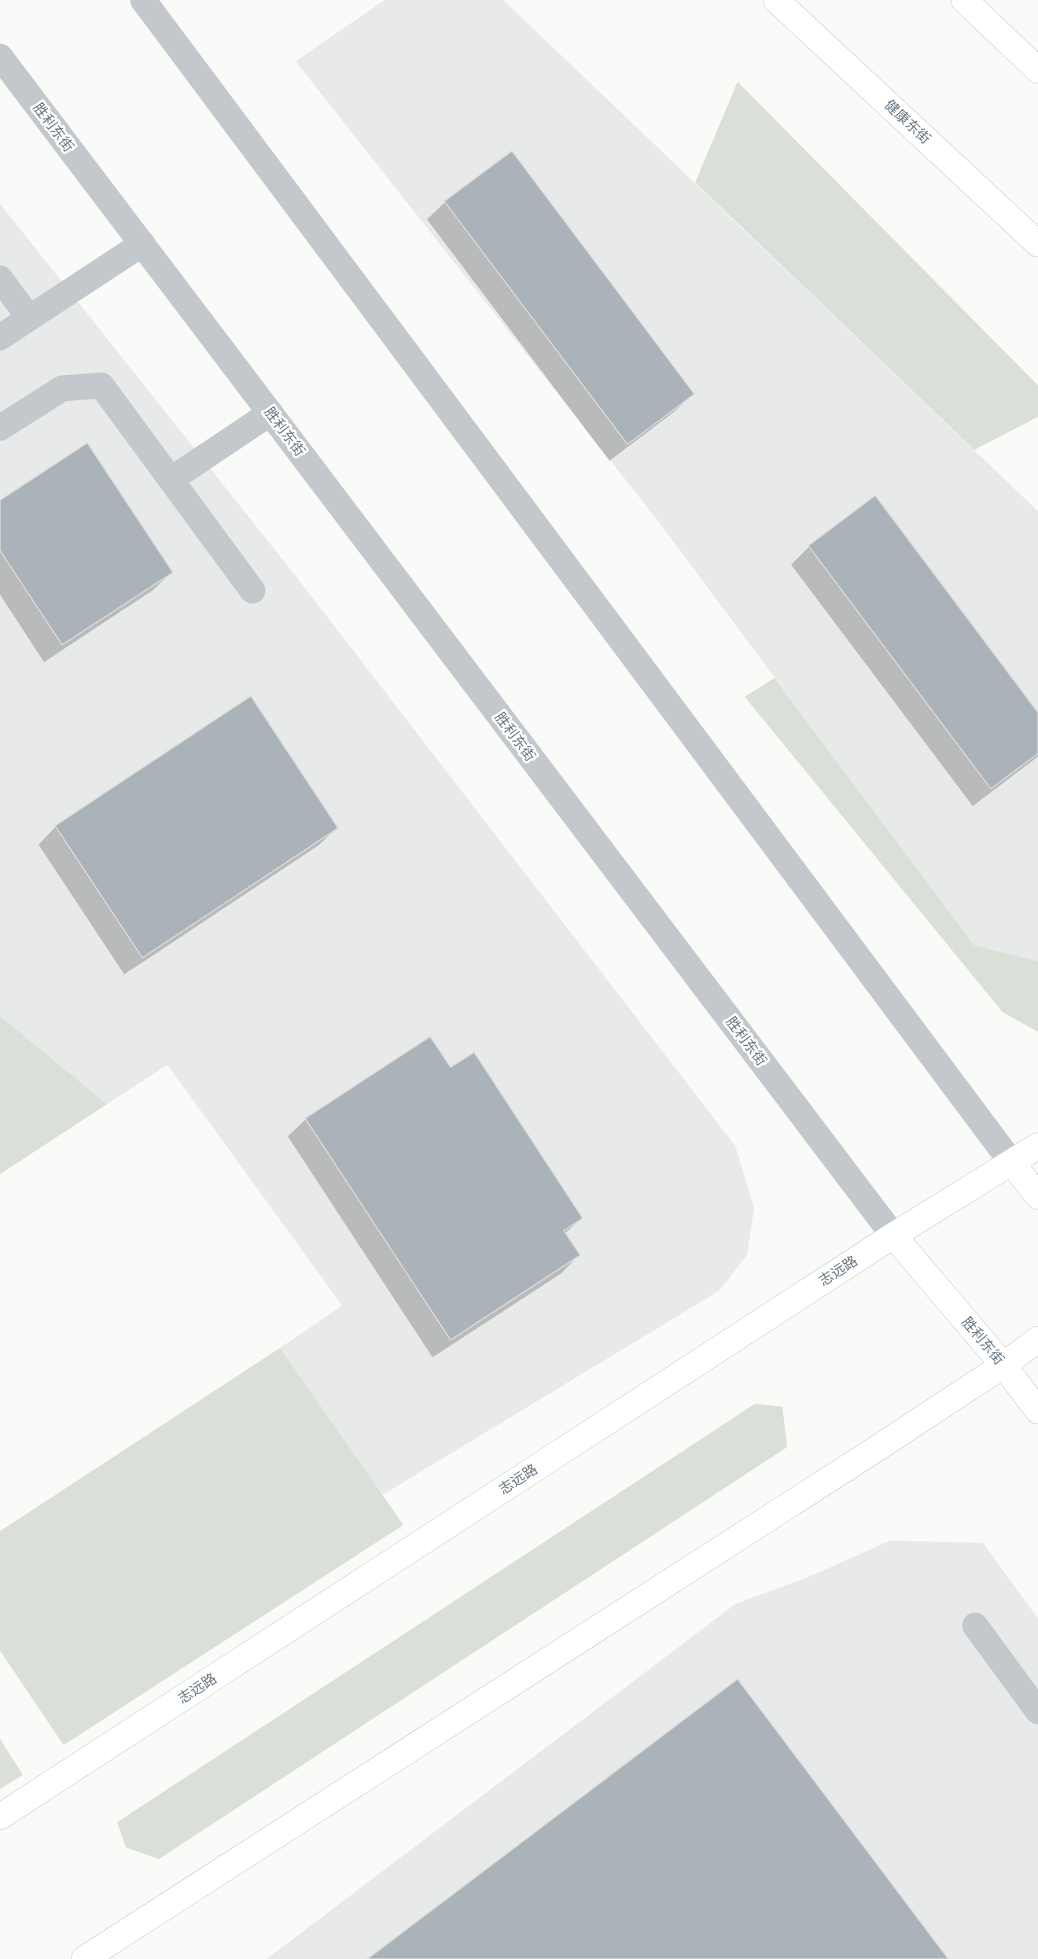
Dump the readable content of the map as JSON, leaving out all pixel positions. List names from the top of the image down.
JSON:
{
  "streets": {
    "main road": ["健康东街", "胜利东街", "志远路"]
  },
  "crossings": [
    ["胜利东街", "志远路"]
  ]
}
